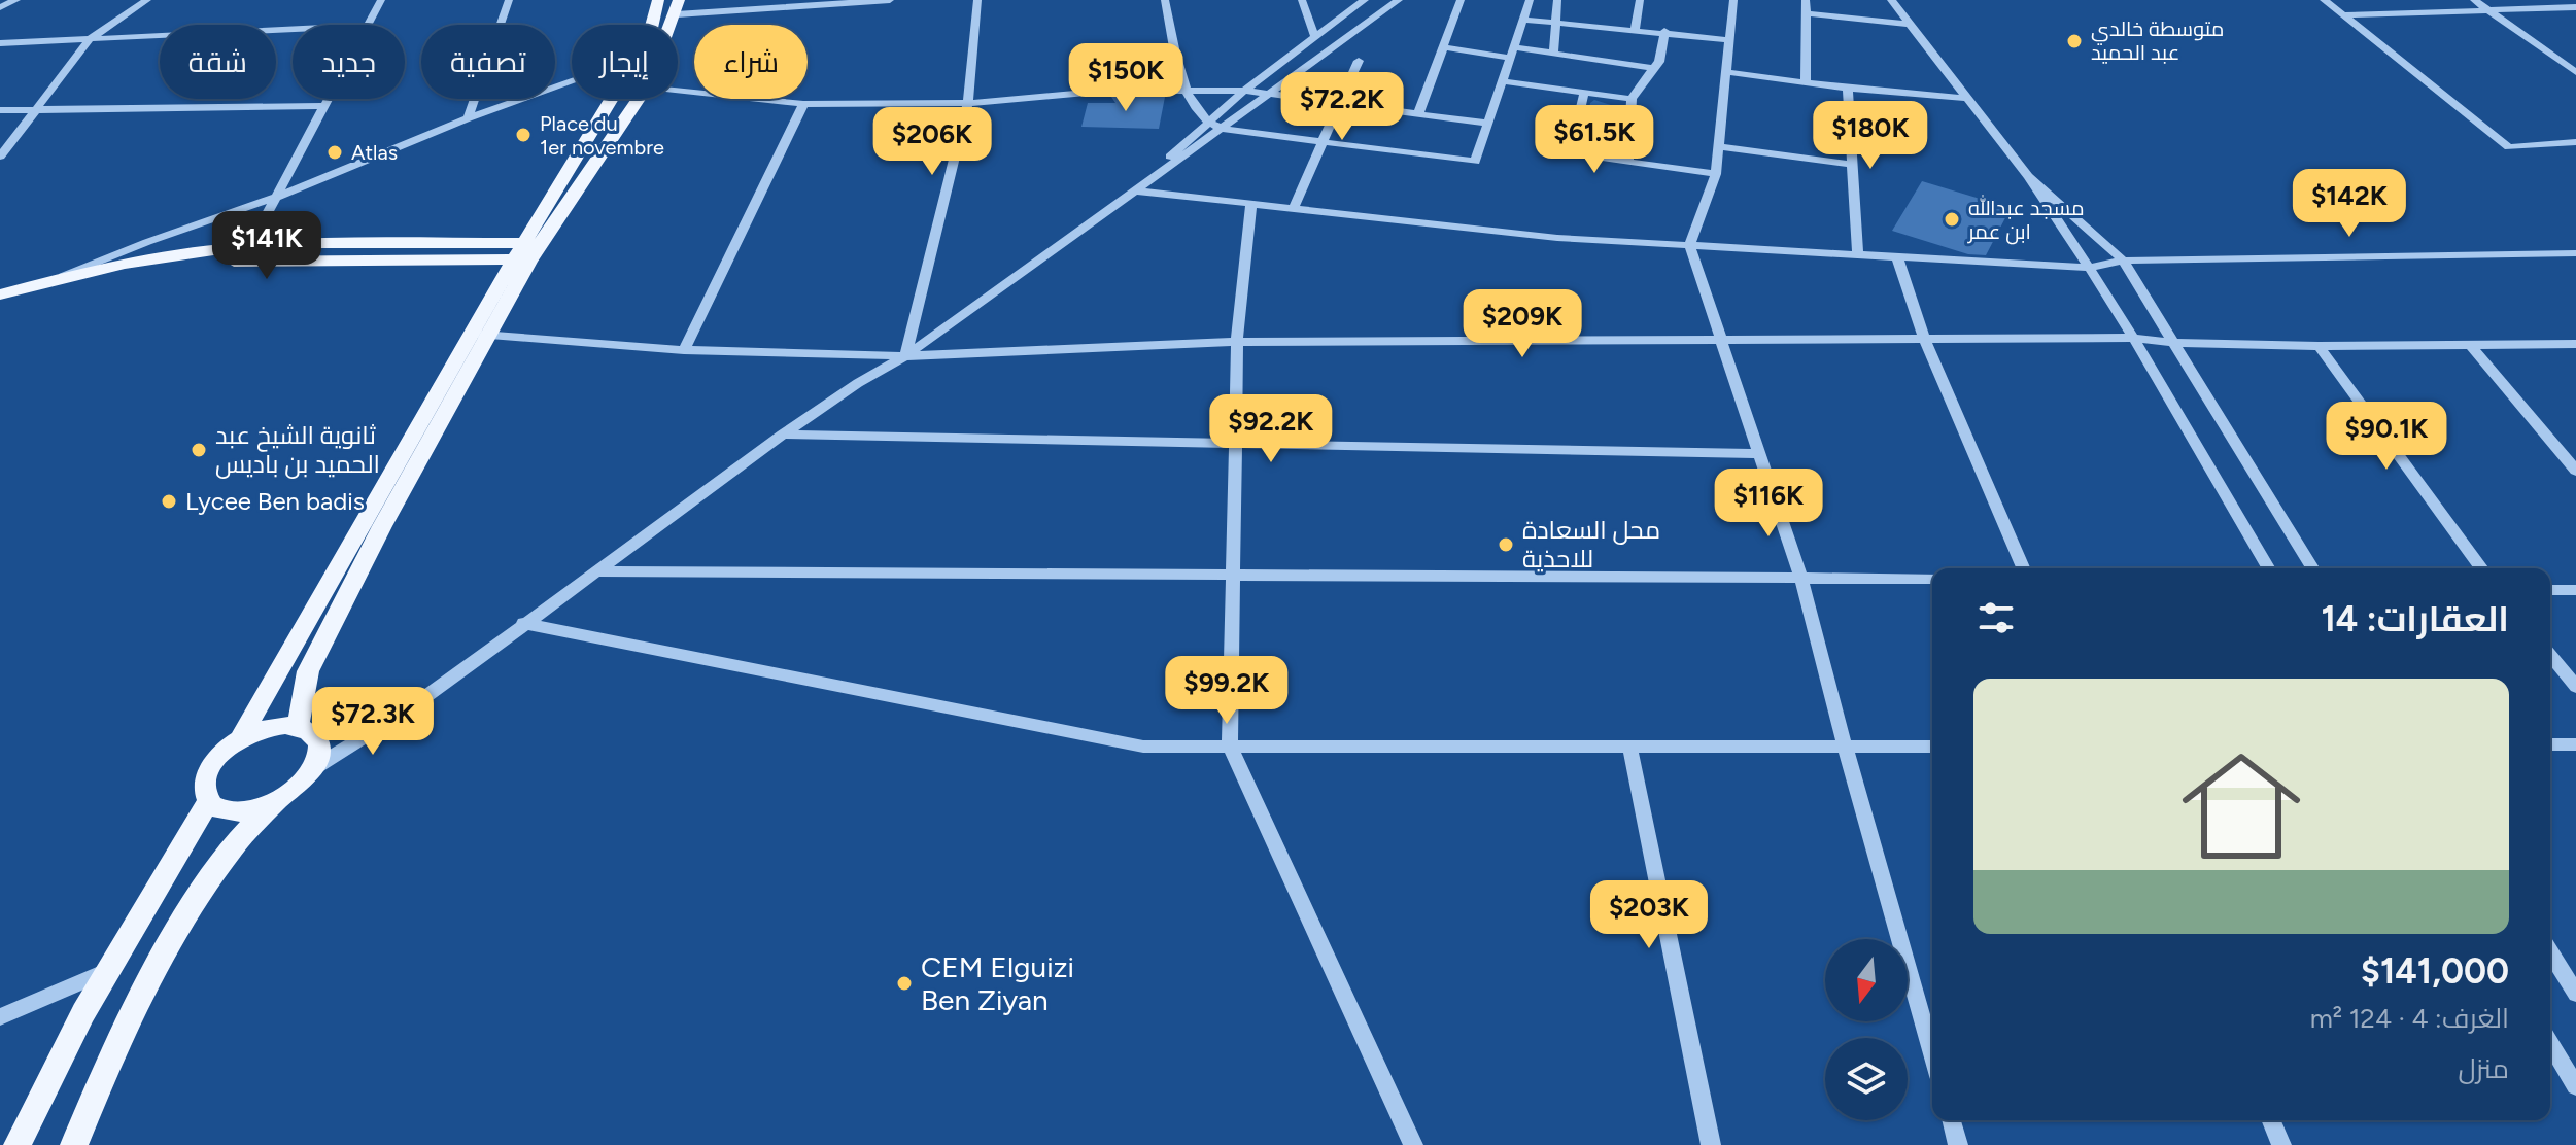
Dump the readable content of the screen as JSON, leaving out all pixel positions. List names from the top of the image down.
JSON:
{
  "places": [
    "متوسطة خالدي عبد الحميد",
    "Place du 1er novembre",
    "Atlas",
    "مسجد عبدالله ابن عمر",
    "ثانوية الشيخ عبد الحميد بن باديس",
    "Lycee Ben badis",
    "محل السعادة للاحذية",
    "CEM Elguizi Ben Ziyan"
  ],
  "north": "bottom",
  "page": {
    "chip": [
      "شراء",
      "إيجار",
      "تصفية",
      "جديد",
      "شقة"
    ],
    "price": [
      "$150K",
      "$72.2K",
      "$180K",
      "$61.5K",
      "$206K",
      "$142K",
      "$141K",
      "$209K",
      "$92.2K",
      "$90.1K",
      "$116K",
      "$99.2K",
      "$72.3K",
      "$203K"
    ],
    "heading": "العقارات: 14",
    "list": [
      {
        "name": "$141,000",
        "note": "الغرف: 4 · 124 m² · منزل"
      }
    ]
  }
}
